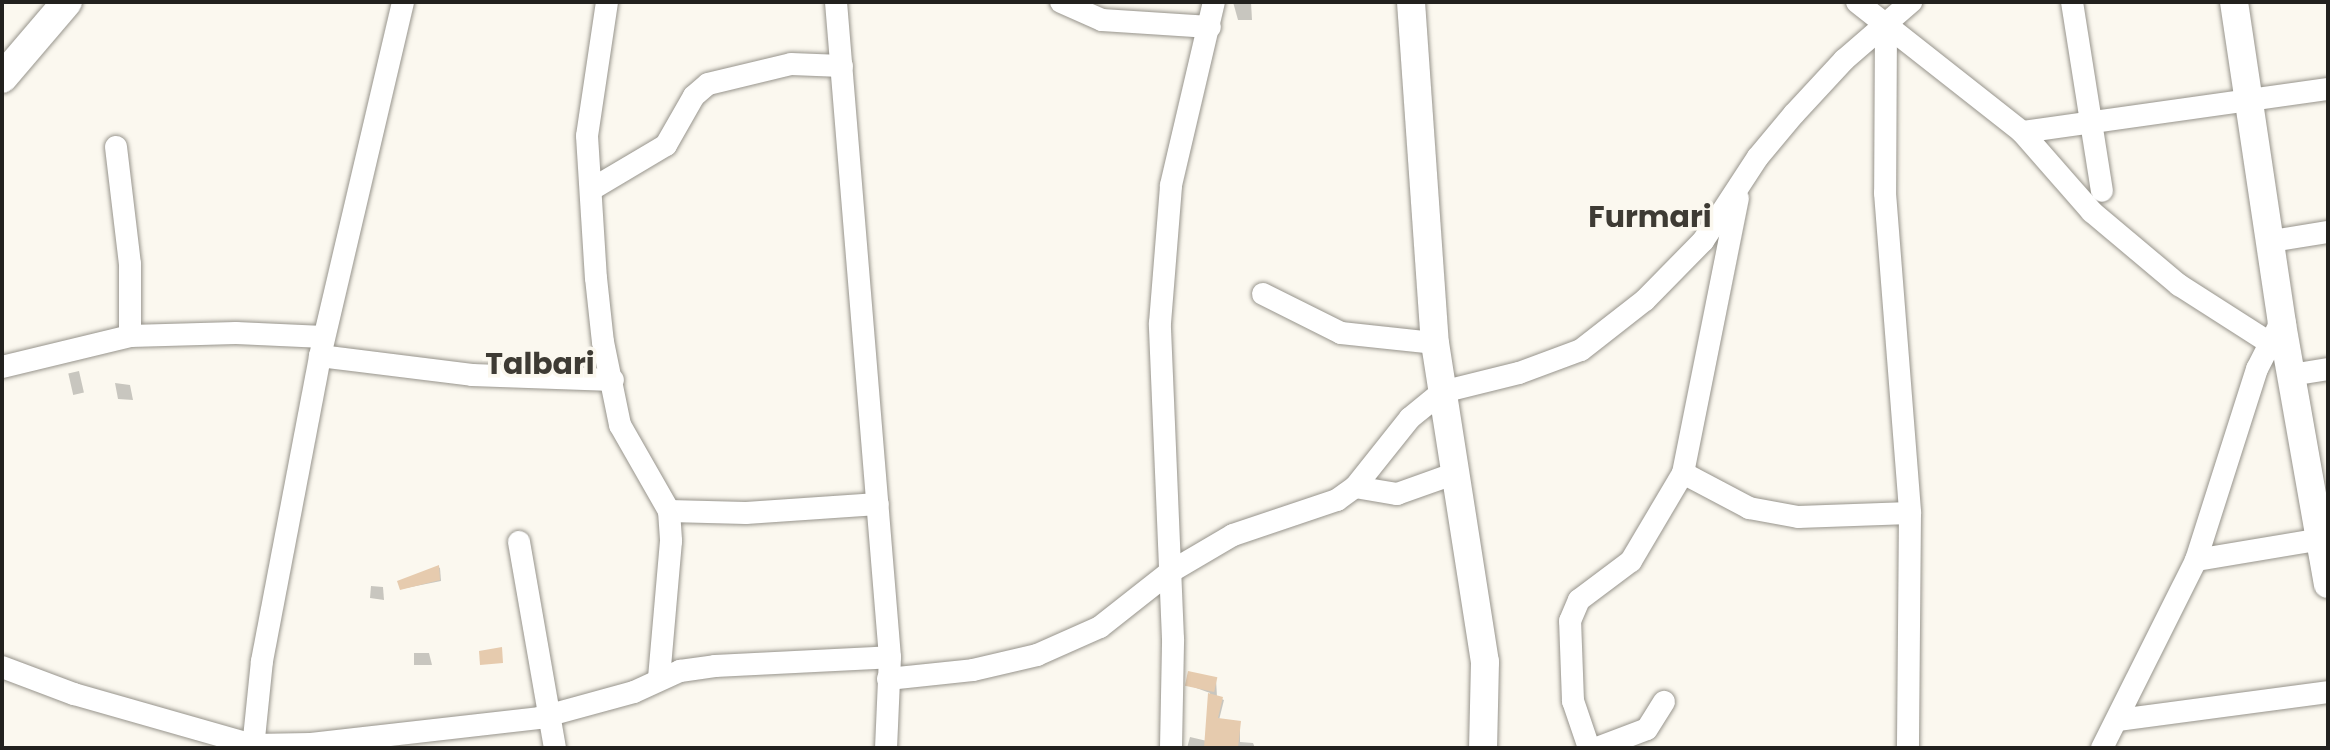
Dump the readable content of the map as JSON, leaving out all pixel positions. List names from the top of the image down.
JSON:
{
  "districts": ["Furmari", "Talbari"]
}
